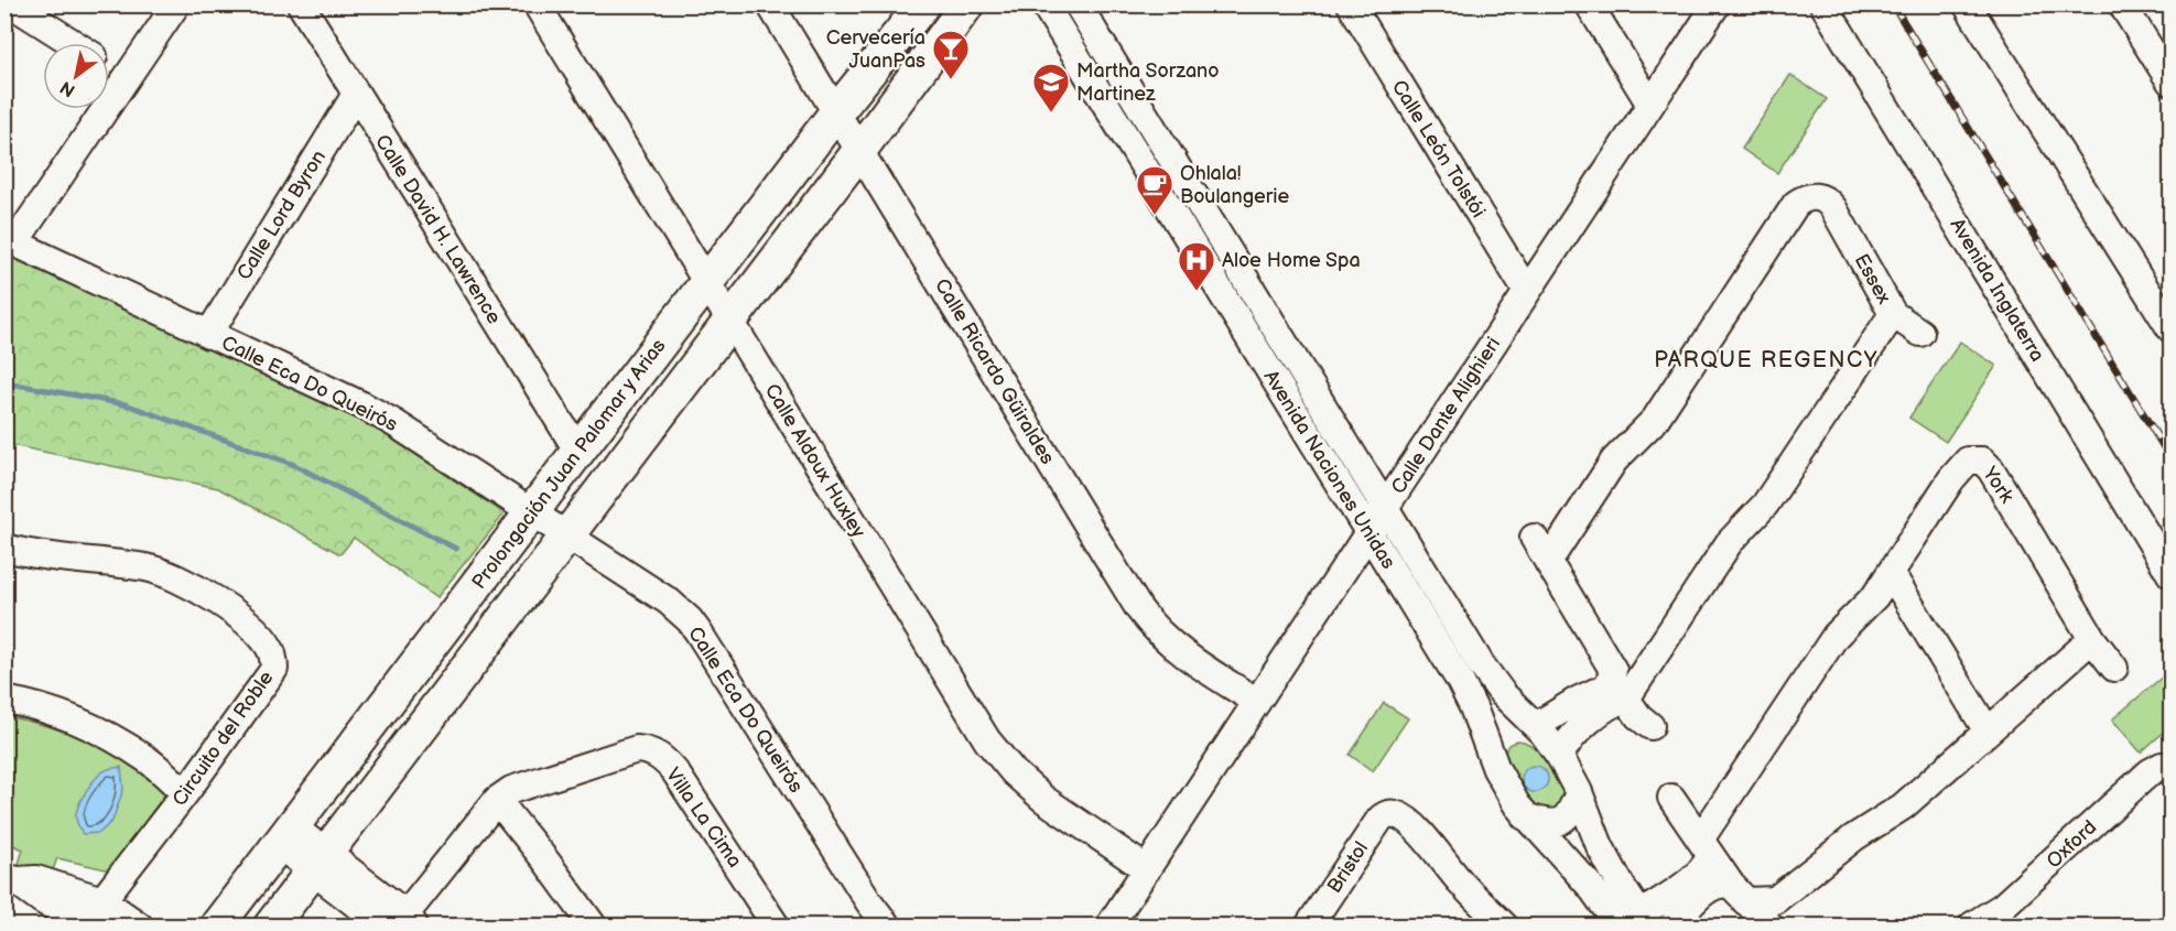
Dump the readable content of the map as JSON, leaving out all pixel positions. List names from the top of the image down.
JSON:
{
  "streets": {
    "main road": ["Prolongación Juan Palomar y Arias"],
    "street": [
      "Calle León Tolstói",
      "Calle Lord Byron",
      "Calle David H. Lawrence",
      "Essex",
      "Avenida Inglaterra",
      "Calle Ricardo Güiraldes",
      "Calle Eca Do Queirós",
      "Calle Dante Alighieri",
      "Calle Aldoux Huxley",
      "Avenida Naciones Unidas",
      "York",
      "Circuito del Roble",
      "Villa La Cima",
      "Oxford",
      "Bristol"
    ]
  },
  "crossings": [
    ["Calle León Tolstói", "Calle Dante Alighieri"],
    ["Calle Lord Byron", "Calle David H. Lawrence"],
    ["Calle Lord Byron", "Calle Eca Do Queirós"],
    ["Calle David H. Lawrence", "Prolongación Juan Palomar y Arias"],
    ["Essex", "Avenida Naciones Unidas"],
    ["Calle Ricardo Güiraldes", "Calle Dante Alighieri"],
    ["Calle Ricardo Güiraldes", "Prolongación Juan Palomar y Arias"],
    ["Calle Eca Do Queirós", "Prolongación Juan Palomar y Arias"],
    ["Calle Dante Alighieri", "Calle Aldoux Huxley"],
    ["Calle Dante Alighieri", "Avenida Naciones Unidas"],
    ["Calle Aldoux Huxley", "Prolongación Juan Palomar y Arias"],
    ["Prolongación Juan Palomar y Arias", "Villa La Cima"],
    ["Avenida Naciones Unidas", "York"]
  ],
  "districts": ["PARQUE REGENCY"],
  "places": {
    "bar": ["Cervecería JuanPas"],
    "school or university": ["Martha Sorzano Martinez"],
    "cafe": ["Ohlala! Boulangerie"],
    "hospital": ["Aloe Home Spa"]
  },
  "north": "bottom left"
}
